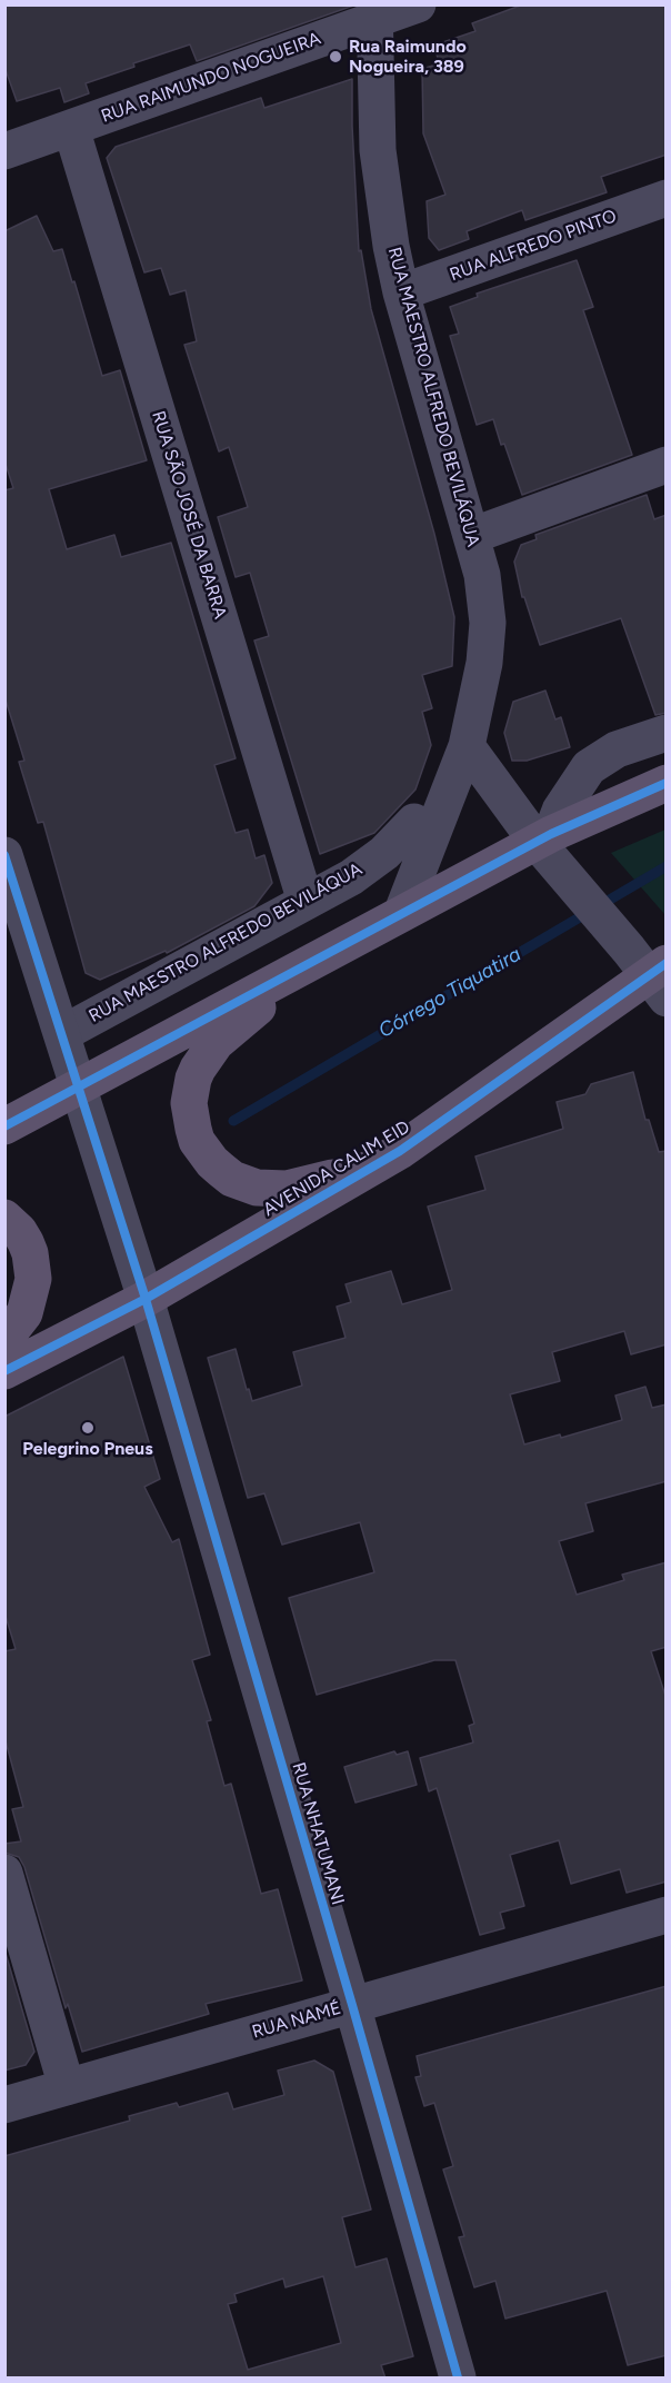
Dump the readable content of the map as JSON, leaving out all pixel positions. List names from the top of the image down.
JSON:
{
  "streets": {
    "main road": ["AVENIDA CALIM EID"],
    "street": [
      "RUA RAIMUNDO NOGUEIRA",
      "RUA ALFREDO PINTO",
      "RUA MAESTRO ALFREDO BEVILÁQUA",
      "RUA SÃO JOSÉ DA BARRA",
      "RUA NHATUMANI",
      "RUA NAMÉ"
    ]
  },
  "crossings": [
    ["RUA RAIMUNDO NOGUEIRA", "RUA MAESTRO ALFREDO BEVILÁQUA"],
    ["RUA RAIMUNDO NOGUEIRA", "RUA SÃO JOSÉ DA BARRA"],
    ["RUA ALFREDO PINTO", "RUA MAESTRO ALFREDO BEVILÁQUA"],
    ["RUA MAESTRO ALFREDO BEVILÁQUA", "RUA SÃO JOSÉ DA BARRA"],
    ["RUA MAESTRO ALFREDO BEVILÁQUA", "RUA NHATUMANI"],
    ["AVENIDA CALIM EID", "RUA NHATUMANI"],
    ["RUA NHATUMANI", "RUA NAMÉ"]
  ],
  "water": ["Córrego Tiquatira"],
  "places": ["Rua Raimundo Nogueira, 389", "Pelegrino Pneus"]
}
